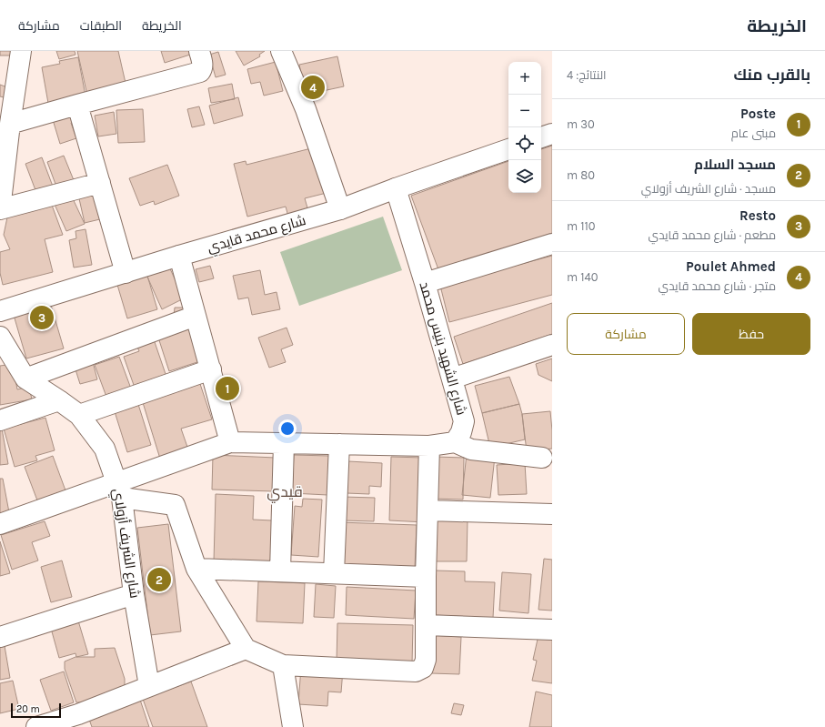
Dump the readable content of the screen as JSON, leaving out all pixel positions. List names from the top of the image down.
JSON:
{
  "streets": {
    "street": ["شارع محمد قايدي", "شارع الشهيد بنيس محمد", "شارع الشريف أزولاي"]
  },
  "crossings": [
    ["شارع محمد قايدي", "شارع الشهيد بنيس محمد"]
  ],
  "districts": ["قيدي"],
  "scale_bar": "20 m",
  "page": {
    "header": "الخريطة",
    "nav": ["الخريطة", "الطبقات", "مشاركة"],
    "heading": ["بالقرب منك", "النتائج: 4"],
    "map_buttons": ["+", "−"],
    "pins": [
      "4",
      "3",
      "1",
      "2"
    ],
    "list": [
      {
        "mark": "1",
        "name": "Poste",
        "note": "مبنى عام",
        "value": "30 m"
      },
      {
        "mark": "2",
        "name": "مسجد السلام",
        "note": "مسجد · شارع الشريف أزولاي",
        "value": "80 m"
      },
      {
        "mark": "3",
        "name": "Resto",
        "note": "مطعم · شارع محمد قايدي",
        "value": "110 m"
      },
      {
        "mark": "4",
        "name": "Poulet Ahmed",
        "note": "متجر · شارع محمد قايدي",
        "value": "140 m"
      }
    ],
    "buttons": ["حفظ", "مشاركة"],
    "scale": "20 m"
  }
}
